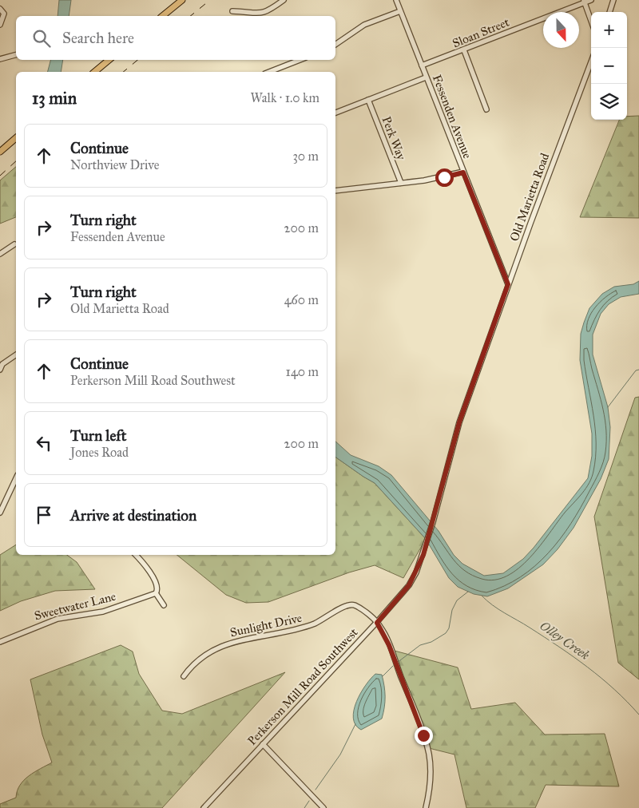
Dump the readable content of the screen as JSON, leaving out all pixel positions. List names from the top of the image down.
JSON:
{
  "streets": {
    "street": [
      "Sloan Street",
      "Fessenden Avenue",
      "Perk Way",
      "Old Marietta Road",
      "Sweetwater Lane",
      "Sunlight Drive",
      "Perkerson Mill Road Southwest"
    ]
  },
  "crossings": [
    ["Sloan Street", "Fessenden Avenue"],
    ["Fessenden Avenue", "Old Marietta Road"],
    ["Old Marietta Road", "Perkerson Mill Road Southwest"],
    ["Sunlight Drive", "Perkerson Mill Road Southwest"]
  ],
  "water": ["Olley Creek"],
  "north": "bottom",
  "page": {
    "map_buttons": ["+", "−"],
    "search": "Search here",
    "heading": ["13 min", "Walk · 1.0 km"],
    "list": [
      ["Continue", "Northview Drive", "30 m"],
      ["Turn right", "Fessenden Avenue", "200 m"],
      ["Turn right", "Old Marietta Road", "460 m"],
      ["Continue", "Perkerson Mill Road Southwest", "140 m"],
      ["Turn left", "Jones Road", "200 m"],
      "Arrive at destination"
    ]
  }
}
